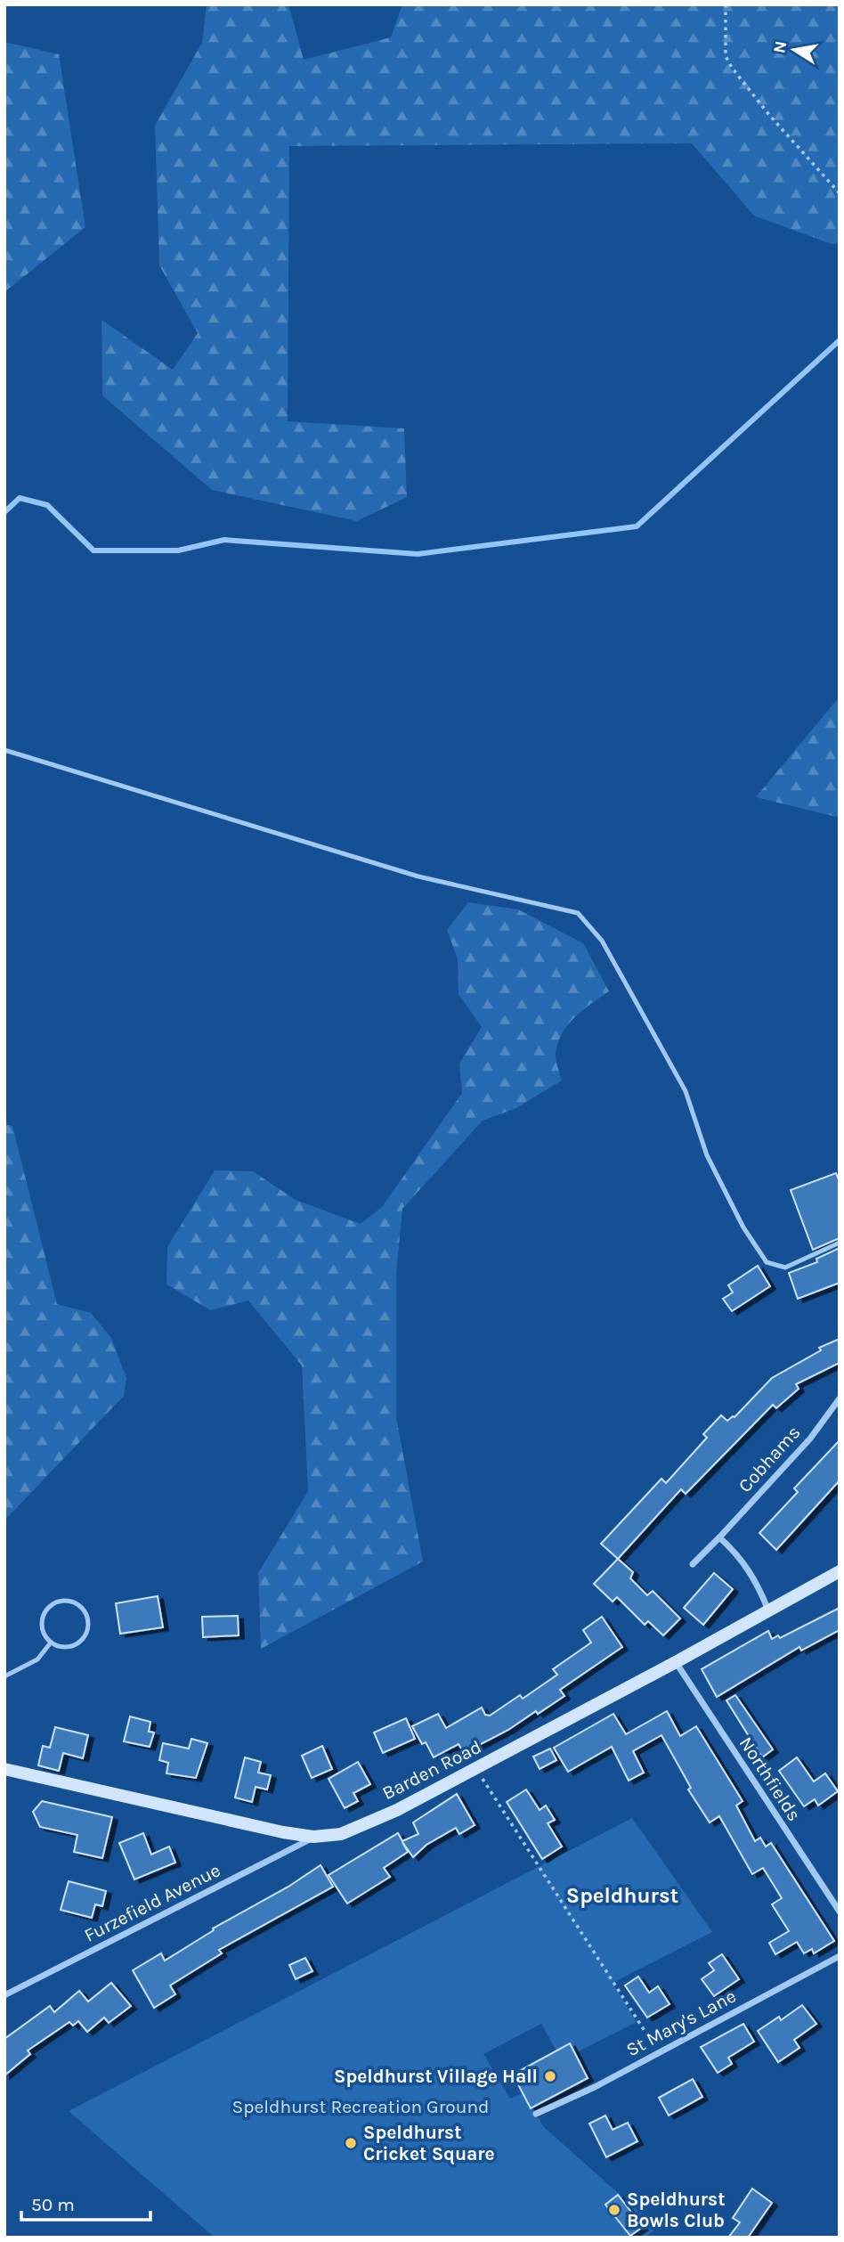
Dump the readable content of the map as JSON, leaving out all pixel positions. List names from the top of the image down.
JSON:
{
  "streets": {
    "street": [
      "Cobhams",
      "Barden Road",
      "Northfields",
      "Furzefield Avenue",
      "St Mary's Lane"
    ]
  },
  "crossings": [
    ["Barden Road", "Northfields"],
    ["Barden Road", "Furzefield Avenue"]
  ],
  "districts": ["Speldhurst"],
  "parks": ["Speldhurst Recreation Ground"],
  "places": ["Speldhurst Village Hall", "Speldhurst Cricket Square", "Speldhurst Bowls Club"],
  "scale_bar": "50 m",
  "north": "left"
}
